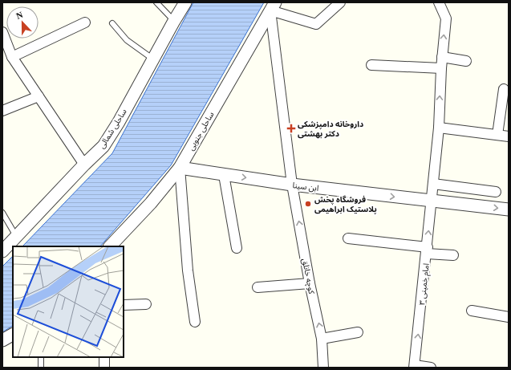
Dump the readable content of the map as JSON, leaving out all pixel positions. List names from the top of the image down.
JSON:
{
  "streets": {
    "street": [
      "ساحلی شمالی",
      "ساحلی جنوبی",
      "ابن سینا",
      "کوچه خانلق",
      "امام خمینی ۳"
    ]
  },
  "crossings": [
    ["ساحلی جنوبی", "ابن سینا"],
    ["ساحلی جنوبی", "کوچه خانلق"],
    ["ابن سینا", "کوچه خانلق"],
    ["ابن سینا", "امام خمینی ۳"]
  ],
  "one_way": ["امام خمینی ۳"],
  "places": {
    "health": ["داروخانه دامپزشکی دکتر بهشتی"],
    "other": ["فروشگاه پخش پلاستیک ابراهیمی"]
  },
  "north": "top"
}
